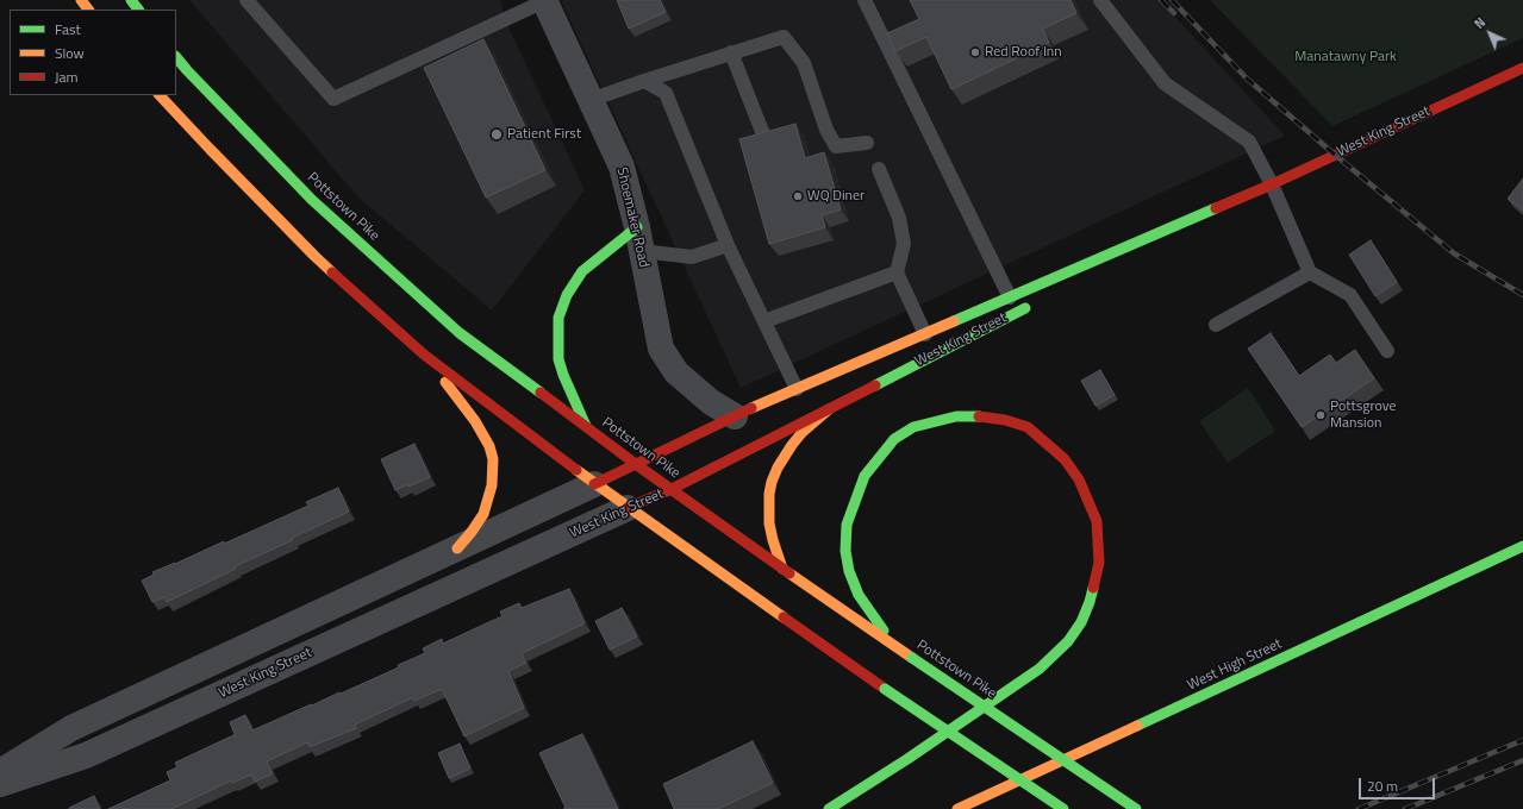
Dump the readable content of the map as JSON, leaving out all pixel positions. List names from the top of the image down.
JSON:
{
  "streets": {
    "main road": ["West King Street", "Pottstown Pike", "West High Street"],
    "street": ["Shoemaker Road"]
  },
  "crossings": [
    ["West King Street", "Pottstown Pike"],
    ["West King Street", "Shoemaker Road"]
  ],
  "parks": ["Manatawny Park"],
  "places": [
    "Red Roof Inn",
    "Patient First",
    "WQ Diner",
    "Pottsgrove Mansion"
  ],
  "legend": ["Fast", "Slow", "Jam"],
  "scale_bar": "20 m",
  "north": "top left"
}
